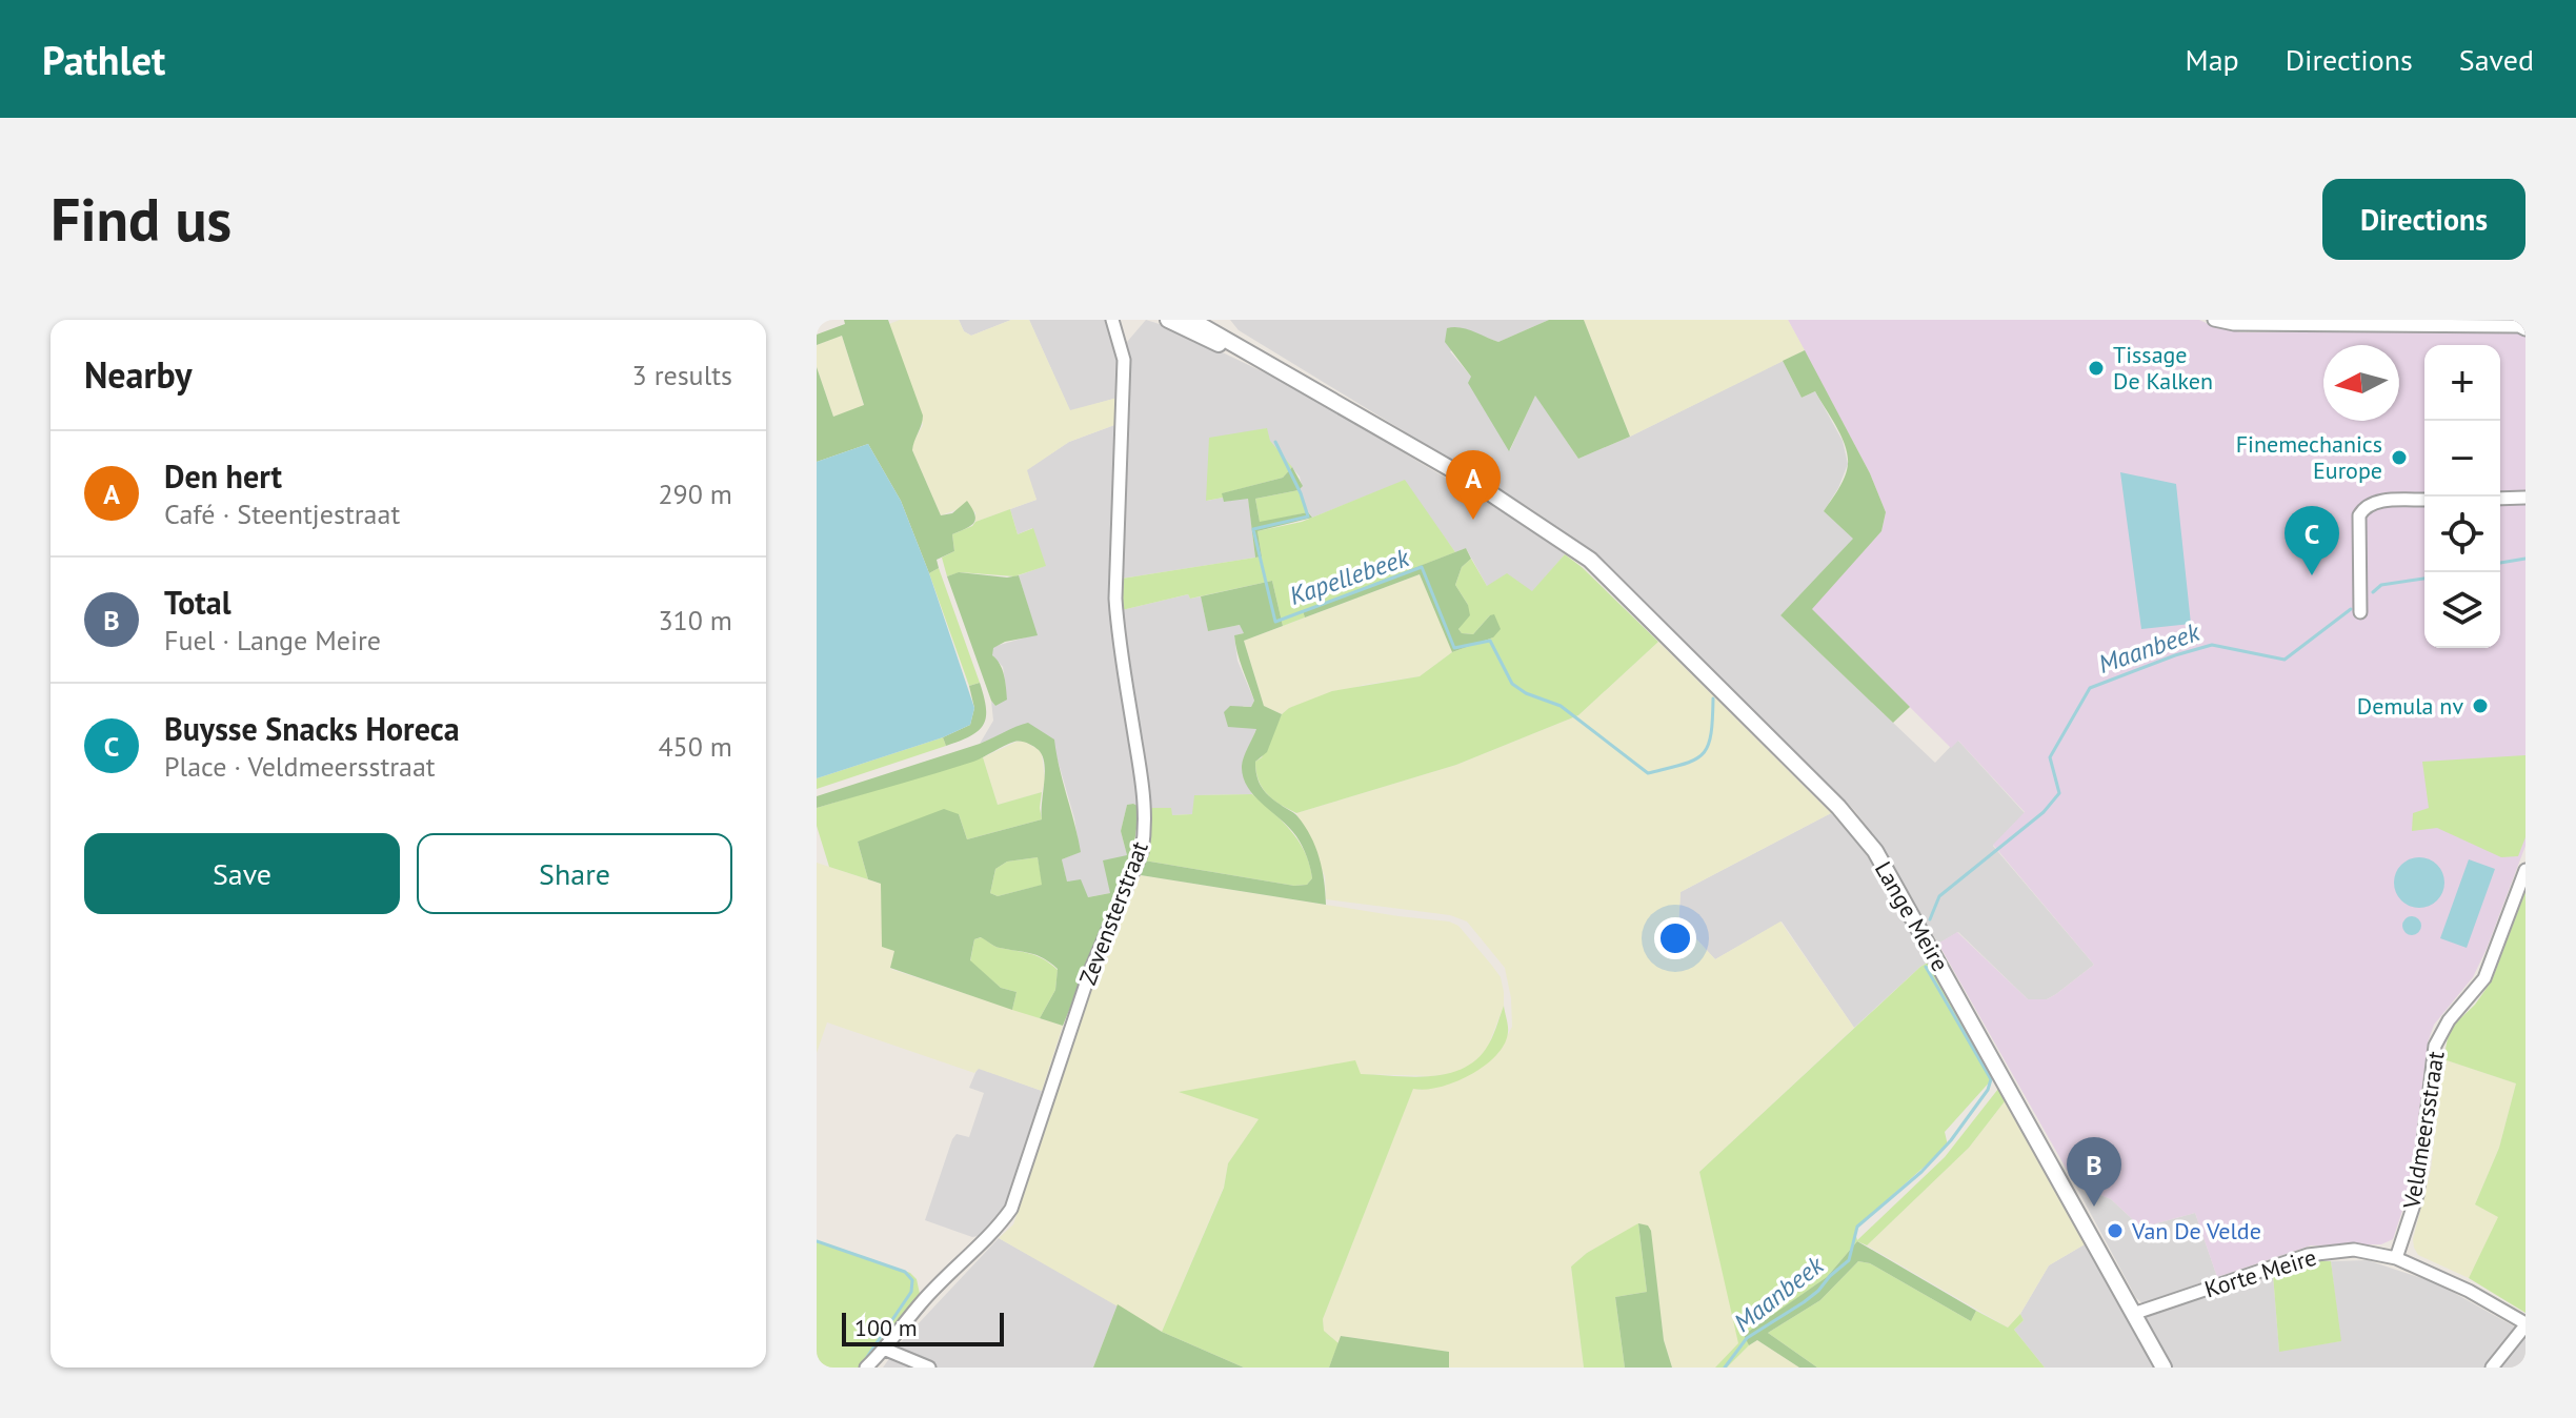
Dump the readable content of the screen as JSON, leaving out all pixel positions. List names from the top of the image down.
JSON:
{
  "streets": {
    "street": [
      "Zevensterstraat",
      "Lange Meire",
      "Veldmeersstraat",
      "Korte Meire"
    ]
  },
  "crossings": [
    ["Lange Meire", "Korte Meire"],
    ["Veldmeersstraat", "Korte Meire"]
  ],
  "water": ["Kapellebeek", "Maanbeek"],
  "places": [
    "Tissage De Kalken",
    "Finemechanics Europe",
    "Demula nv",
    "Van De Velde"
  ],
  "scale_bar": "100 m",
  "north": "left",
  "page": {
    "header": "Pathlet",
    "nav": ["Map", "Directions", "Saved"],
    "buttons": [
      "Directions",
      ["Save", "Share"]
    ],
    "title": "Find us",
    "heading": ["Nearby", "3 results"],
    "map_buttons": ["+", "−"],
    "list": [
      {
        "mark": "A",
        "name": "Den hert",
        "note": "Café · Steentjestraat",
        "value": "290 m"
      },
      {
        "mark": "B",
        "name": "Total",
        "note": "Fuel · Lange Meire",
        "value": "310 m"
      },
      {
        "mark": "C",
        "name": "Buysse Snacks Horeca",
        "note": "Place · Veldmeersstraat",
        "value": "450 m"
      }
    ],
    "pins": ["A", "C", "B"],
    "scale": "100 m"
  }
}
